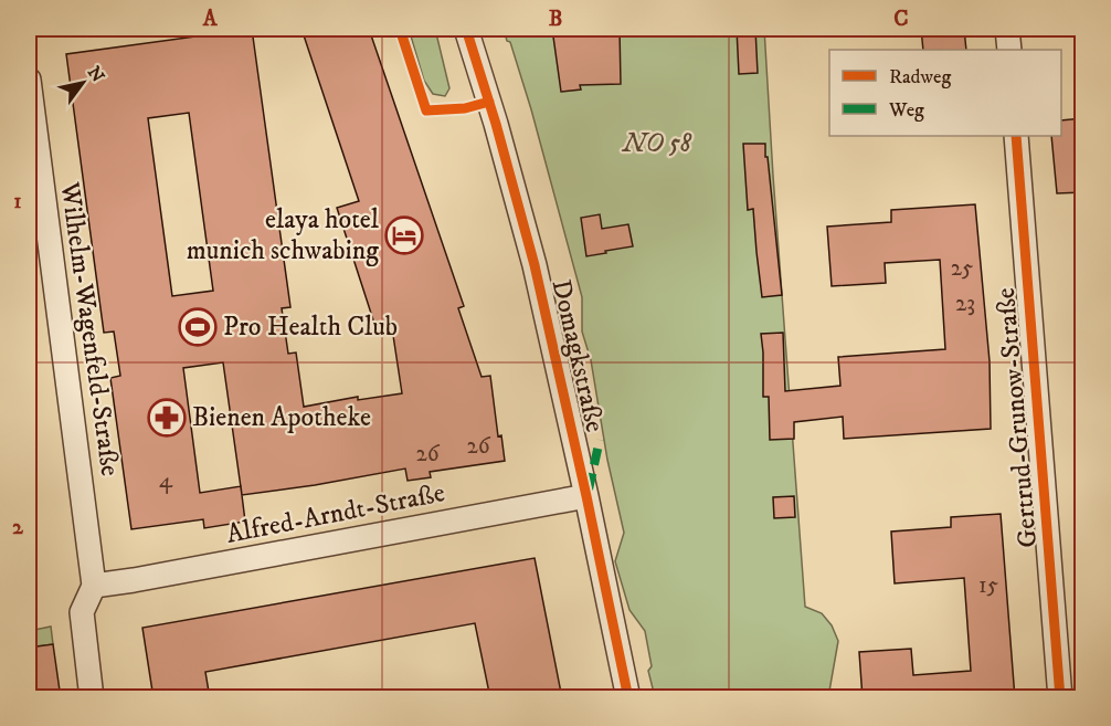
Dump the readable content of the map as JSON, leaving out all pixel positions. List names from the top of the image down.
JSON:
{
  "streets": {
    "street": [
      "Wilhelm-Wagenfeld-Straße",
      "Domagkstraße",
      "Gertrud-Grunow-Straße",
      "Alfred-Arndt-Straße"
    ]
  },
  "crossings": [
    ["Wilhelm-Wagenfeld-Straße", "Alfred-Arndt-Straße"],
    ["Domagkstraße", "Alfred-Arndt-Straße"]
  ],
  "parks": ["NO 58"],
  "places": {
    "hotel": ["elaya hotel munich schwabing"],
    "sports": ["Pro Health Club"],
    "pharmacy": ["Bienen Apotheke"]
  },
  "house_numbers": [
    "25",
    "23",
    "26",
    "26",
    "4",
    "15"
  ],
  "legend": ["Radweg", "Weg"],
  "north": "top right",
  "grid": {
    "columns": ["A", "B", "C"],
    "rows": ["1", "2"]
  }
}
